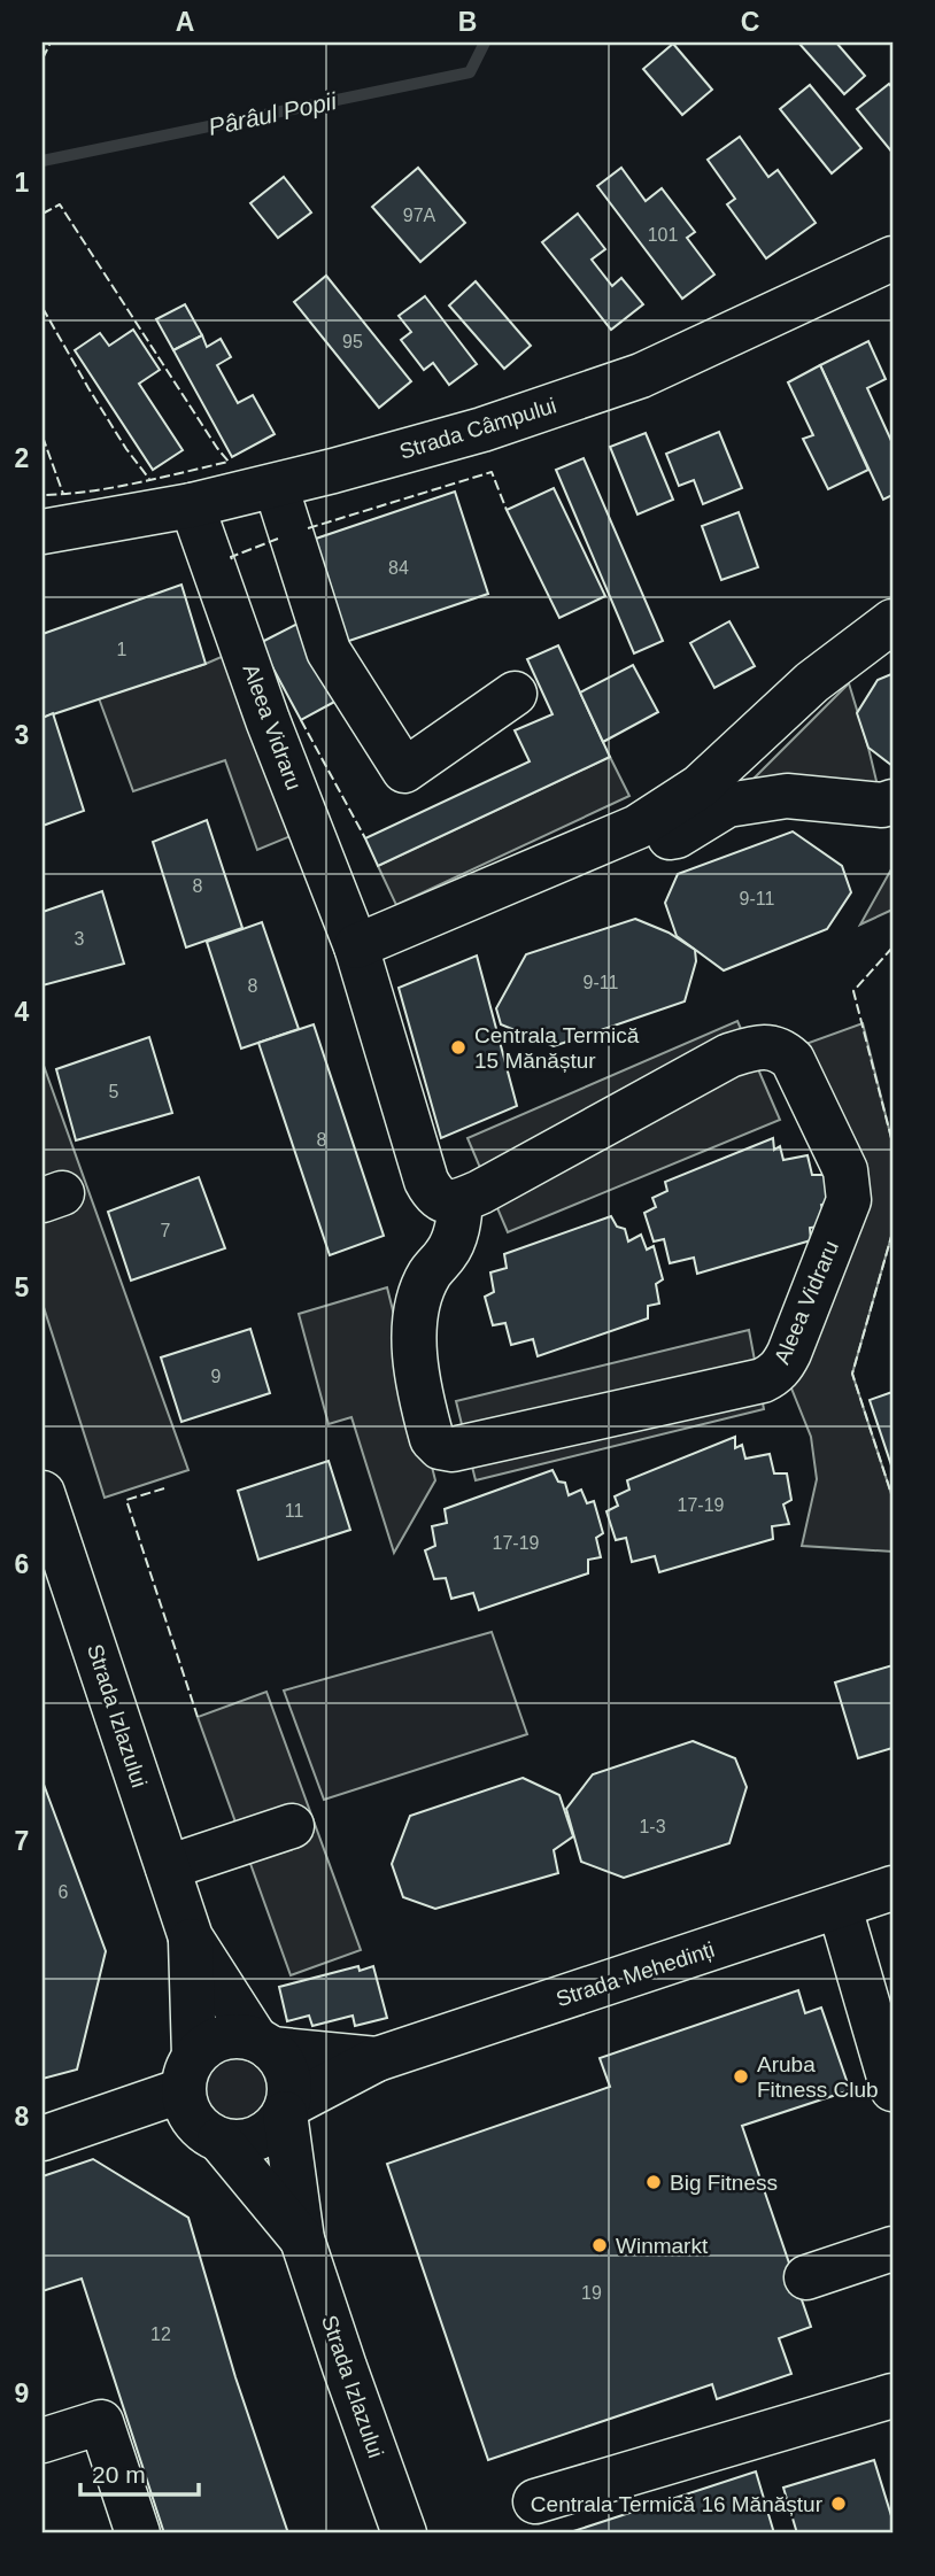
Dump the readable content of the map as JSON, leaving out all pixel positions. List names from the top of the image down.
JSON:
{
  "streets": {
    "street": [
      "Strada Câmpului",
      "Aleea Vidraru",
      "Strada Izlazului",
      "Strada Mehedinți"
    ]
  },
  "crossings": [
    ["Strada Câmpului", "Aleea Vidraru"],
    ["Strada Izlazului", "Strada Mehedinți"]
  ],
  "water": ["Pârâul Popii"],
  "places": [
    "Centrala Termică 15 Mănăștur",
    "Aruba Fitness Club",
    "Big Fitness",
    "Winmarkt",
    "Centrala Termică 16 Mănăștur"
  ],
  "house_numbers": [
    "97A",
    "101",
    "95",
    "84",
    "1",
    "8",
    "9-11",
    "3",
    "9-11",
    "8",
    "5",
    "8",
    "7",
    "9",
    "17-19",
    "11",
    "17-19",
    "1-3",
    "6",
    "19",
    "12"
  ],
  "scale_bar": "20 m",
  "grid": {
    "columns": ["A", "B", "C"],
    "rows": [
      "1",
      "2",
      "3",
      "4",
      "5",
      "6",
      "7",
      "8",
      "9"
    ]
  }
}
